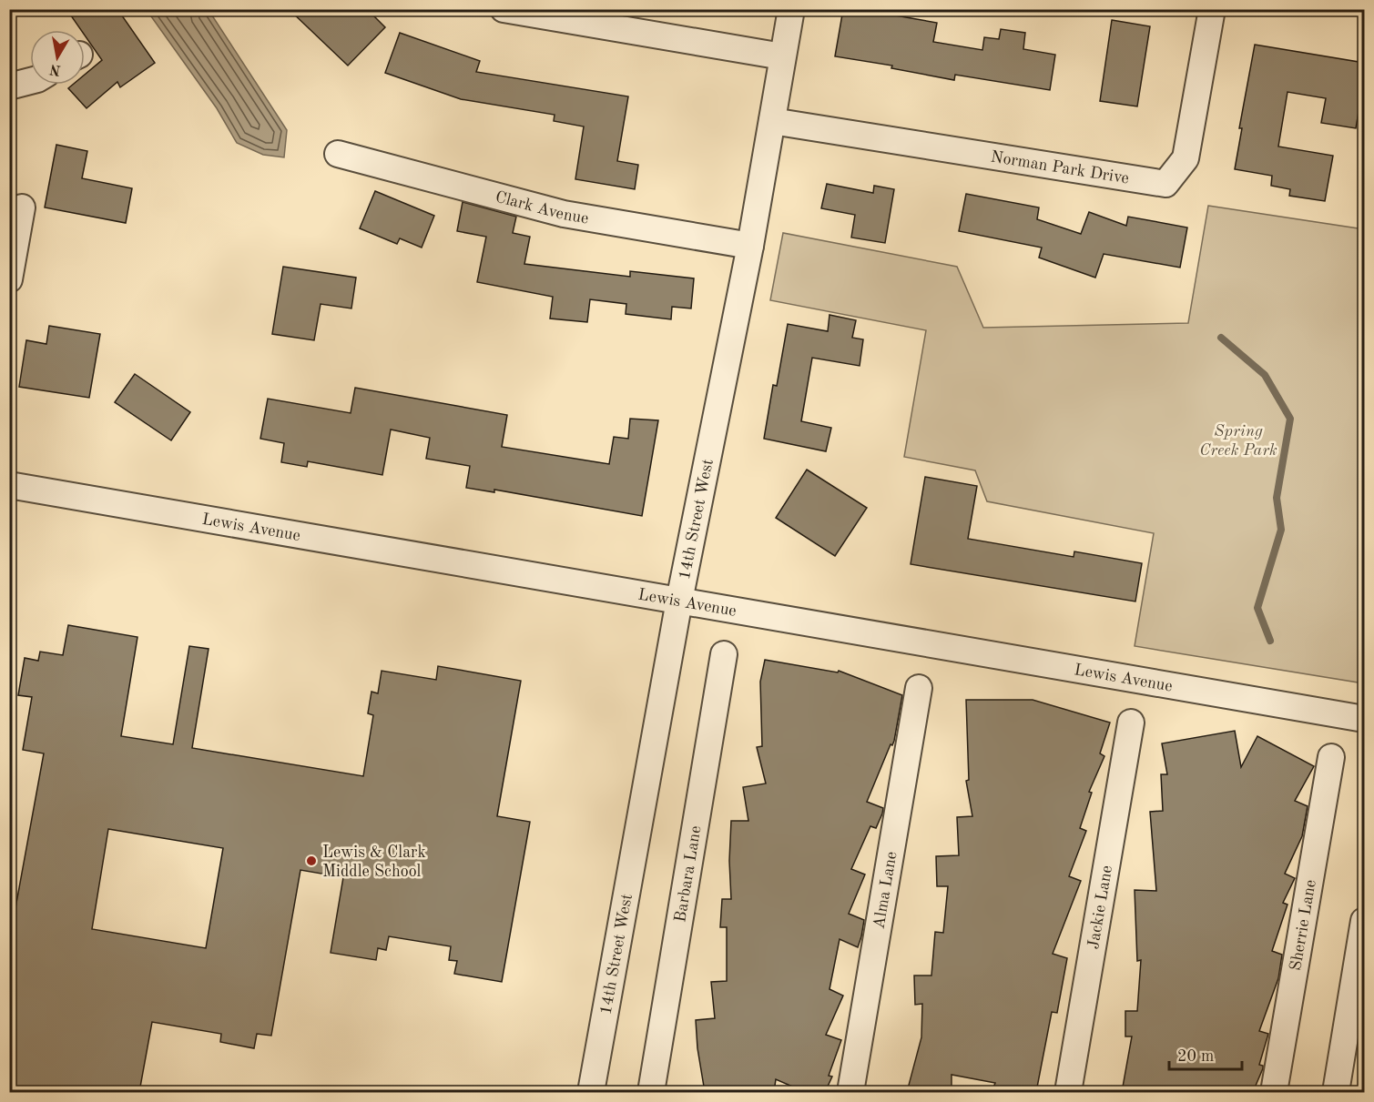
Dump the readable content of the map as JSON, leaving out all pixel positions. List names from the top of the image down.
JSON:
{
  "streets": {
    "street": [
      "Norman Park Drive",
      "Clark Avenue",
      "14th Street West",
      "Lewis Avenue",
      "Barbara Lane",
      "Alma Lane",
      "Jackie Lane",
      "Sherrie Lane"
    ]
  },
  "crossings": [
    ["Norman Park Drive", "14th Street West"],
    ["Clark Avenue", "14th Street West"],
    ["14th Street West", "Lewis Avenue"]
  ],
  "parks": ["Spring Creek Park"],
  "places": ["Lewis & Clark Middle School"],
  "scale_bar": "20 m",
  "north": "bottom"
}
